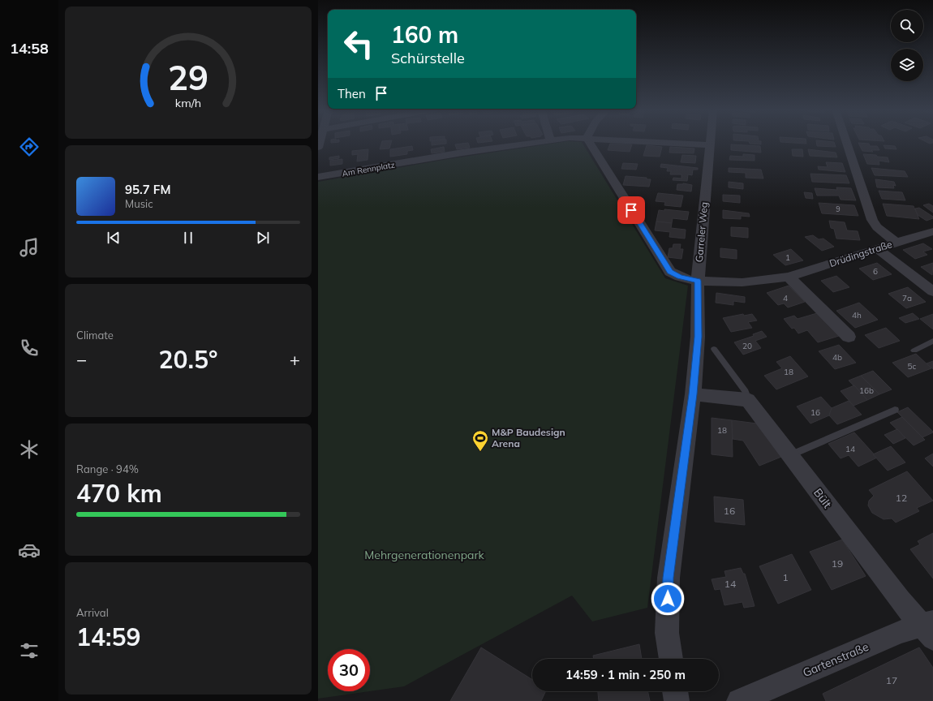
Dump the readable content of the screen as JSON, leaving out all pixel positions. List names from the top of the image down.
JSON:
{
  "streets": {
    "street": [
      "Am Rennplatz",
      "Garreler Weg",
      "Drüdingstraße",
      "Bült",
      "Gartenstraße"
    ]
  },
  "crossings": [
    ["Am Rennplatz", "Garreler Weg"],
    ["Garreler Weg", "Drüdingstraße"],
    ["Bült", "Gartenstraße"]
  ],
  "parks": ["Mehrgenerationenpark"],
  "places": {
    "sports": ["M&P Baudesign Arena"]
  },
  "house_numbers": [
    "9",
    "1",
    "6",
    "4",
    "7a",
    "4h",
    "20",
    "4b",
    "5c",
    "18",
    "16b",
    "16",
    "18",
    "14",
    "12",
    "16",
    "19",
    "1",
    "14",
    "17"
  ],
  "page": {
    "tabs": "14:58",
    "turn": ["160 m", "Schürstelle"],
    "then": "Then",
    "song": ["95.7 FM", "Music"],
    "tile": [
      "Climate",
      ["Range · 94%", "470 km"],
      ["Arrival", "14:59"]
    ],
    "heat": ["−", "20.5°", "+"],
    "limit": "30",
    "trip": "14:59 · 1 min · 250 m",
    "gauge": ["29", "km/h"]
  }
}
